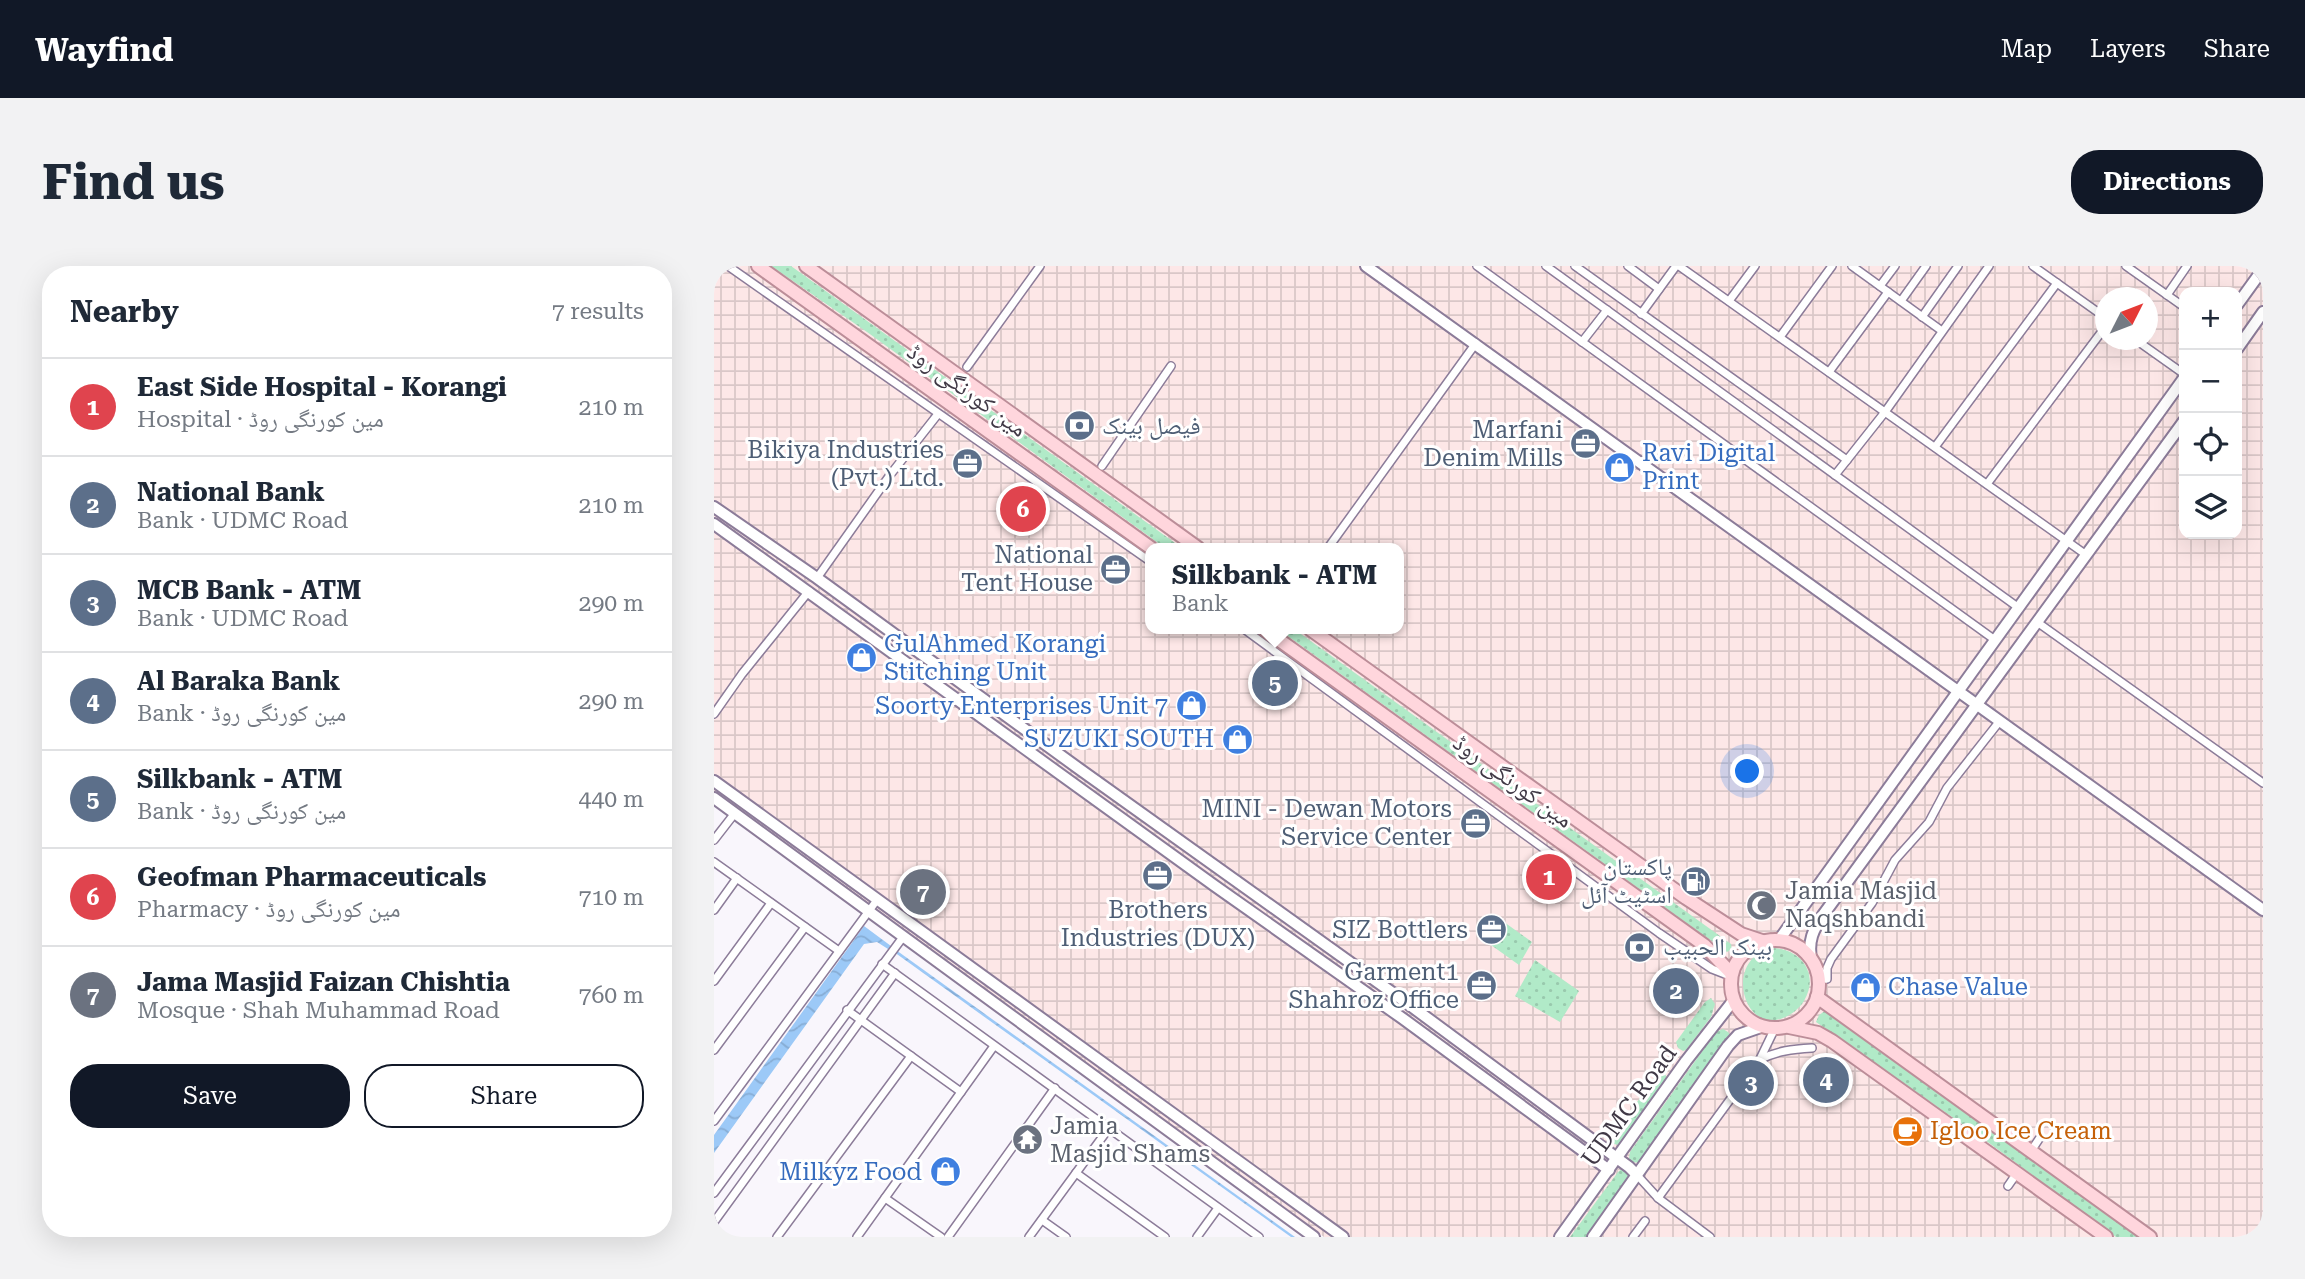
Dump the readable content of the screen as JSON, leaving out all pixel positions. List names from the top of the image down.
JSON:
{
  "streets": {
    "main road": ["مین کورنگی روڈ", "UDMC Road"]
  },
  "crossings": [
    ["مین کورنگی روڈ", "UDMC Road"]
  ],
  "places": {
    "bank": ["فیصل بینک", "بينک الحبيب"],
    "office": [
      "Marfani Denim Mills",
      "Bikiya Industries (Pvt.) Ltd.",
      "National Tent House",
      "MINI - Dewan Motors Service Center",
      "Brothers Industries (DUX)",
      "SIZ Bottlers",
      "Garment1 Shahroz Office"
    ],
    "shop": [
      "Ravi Digital Print",
      "GulAhmed Korangi Stitching Unit",
      "Soorty Enterprises Unit 7",
      "SUZUKI SOUTH",
      "Chase Value",
      "Milkyz Food"
    ],
    "fuel station": ["پاکستان اسٹیٹ آئل"],
    "mosque": ["Jamia Masjid Naqshbandi"],
    "cafe": ["Igloo Ice Cream"],
    "temple": ["Jamia Masjid Shams"]
  },
  "north": "top right",
  "page": {
    "header": "Wayfind",
    "nav": ["Map", "Layers", "Share"],
    "buttons": [
      "Directions",
      ["Save", "Share"]
    ],
    "title": "Find us",
    "heading": ["Nearby", "7 results"],
    "map_buttons": ["+", "−"],
    "list": [
      {
        "mark": "1",
        "name": "East Side Hospital - Korangi",
        "note": "Hospital · مین کورنگی روڈ",
        "value": "210 m"
      },
      {
        "mark": "2",
        "name": "National Bank",
        "note": "Bank · UDMC Road",
        "value": "210 m"
      },
      {
        "mark": "3",
        "name": "MCB Bank - ATM",
        "note": "Bank · UDMC Road",
        "value": "290 m"
      },
      {
        "mark": "4",
        "name": "Al Baraka Bank",
        "note": "Bank · مین کورنگی روڈ",
        "value": "290 m"
      },
      {
        "mark": "5",
        "name": "Silkbank - ATM",
        "note": "Bank · مین کورنگی روڈ",
        "value": "440 m"
      },
      {
        "mark": "6",
        "name": "Geofman Pharmaceuticals",
        "note": "Pharmacy · مین کورنگی روڈ",
        "value": "710 m"
      },
      {
        "mark": "7",
        "name": "Jama Masjid Faizan Chishtia",
        "note": "Mosque · Shah Muhammad Road",
        "value": "760 m"
      }
    ],
    "pins": [
      "6",
      "5",
      "1",
      "7",
      "2",
      "4",
      "3"
    ],
    "popup": ["Silkbank - ATM", "Bank"]
  }
}
